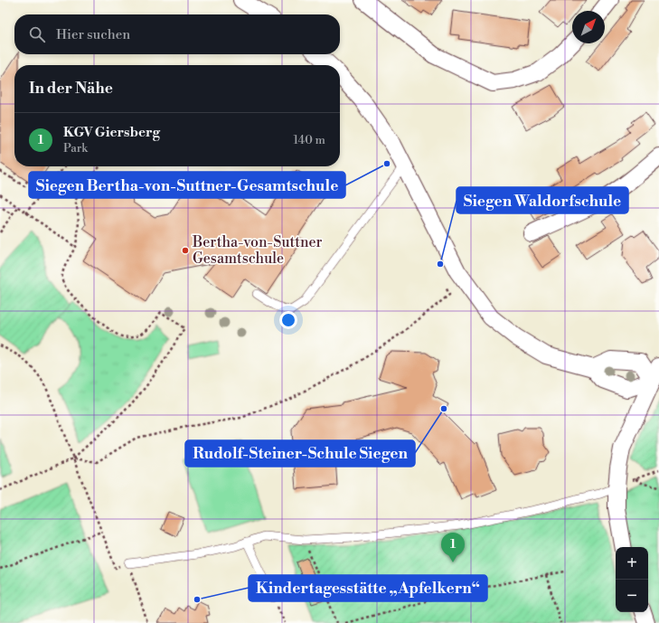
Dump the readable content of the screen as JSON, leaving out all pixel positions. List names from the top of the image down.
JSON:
{
  "places": [
    "Siegen Bertha-von-Suttner-Gesamtschule",
    "Bertha-von-Suttner Gesamtschule",
    "Siegen Waldorfschule",
    "Rudolf-Steiner-Schule Siegen",
    "Kindertagesstätte „Apfelkern“"
  ],
  "north": "top right",
  "page": {
    "search": "Hier suchen",
    "heading": "In der Nähe",
    "list": [
      {
        "mark": "1",
        "name": "KGV Giersberg",
        "note": "Park",
        "value": "140 m"
      }
    ],
    "pins": "1",
    "map_buttons": ["+", "−"]
  }
}
